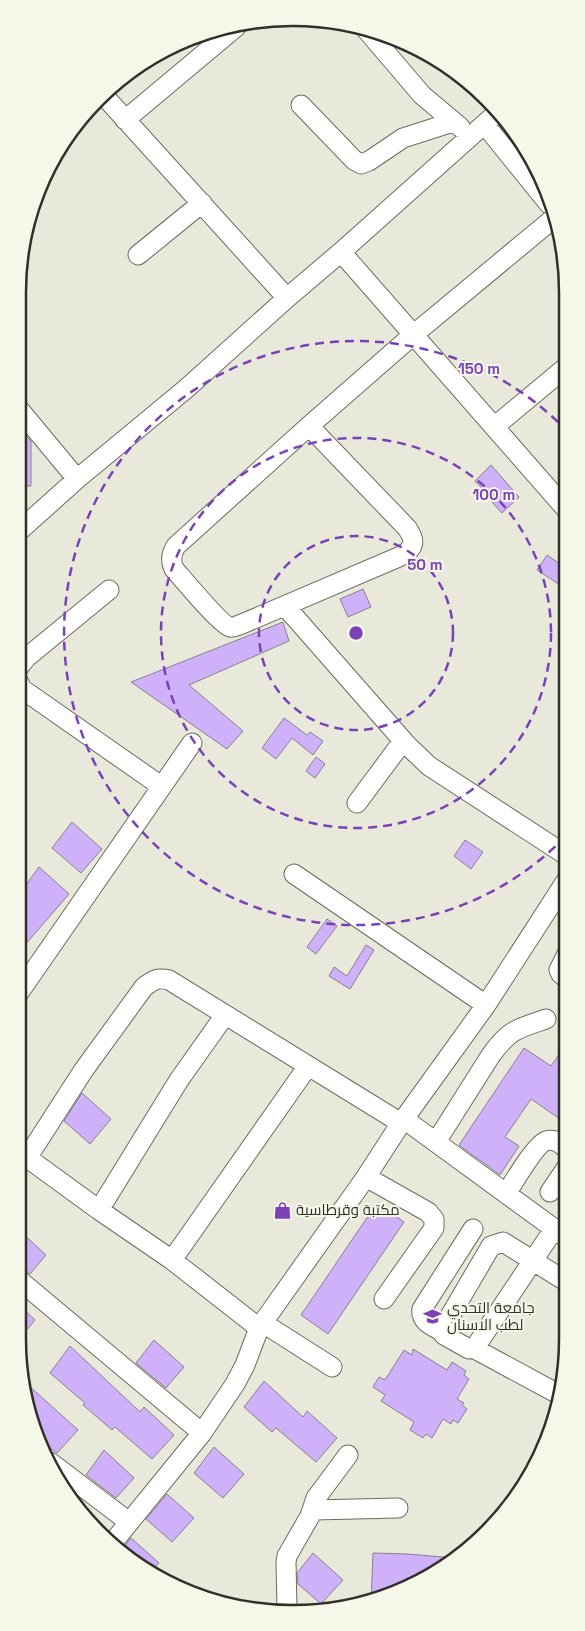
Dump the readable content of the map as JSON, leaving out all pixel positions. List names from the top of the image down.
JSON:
{
  "places": {
    "shop": ["مكتبة وقرطاسية"],
    "school or university": ["جامعة التحدي لطب الاسنان"]
  },
  "rings": ["150 m", "100 m", "50 m"]
}
